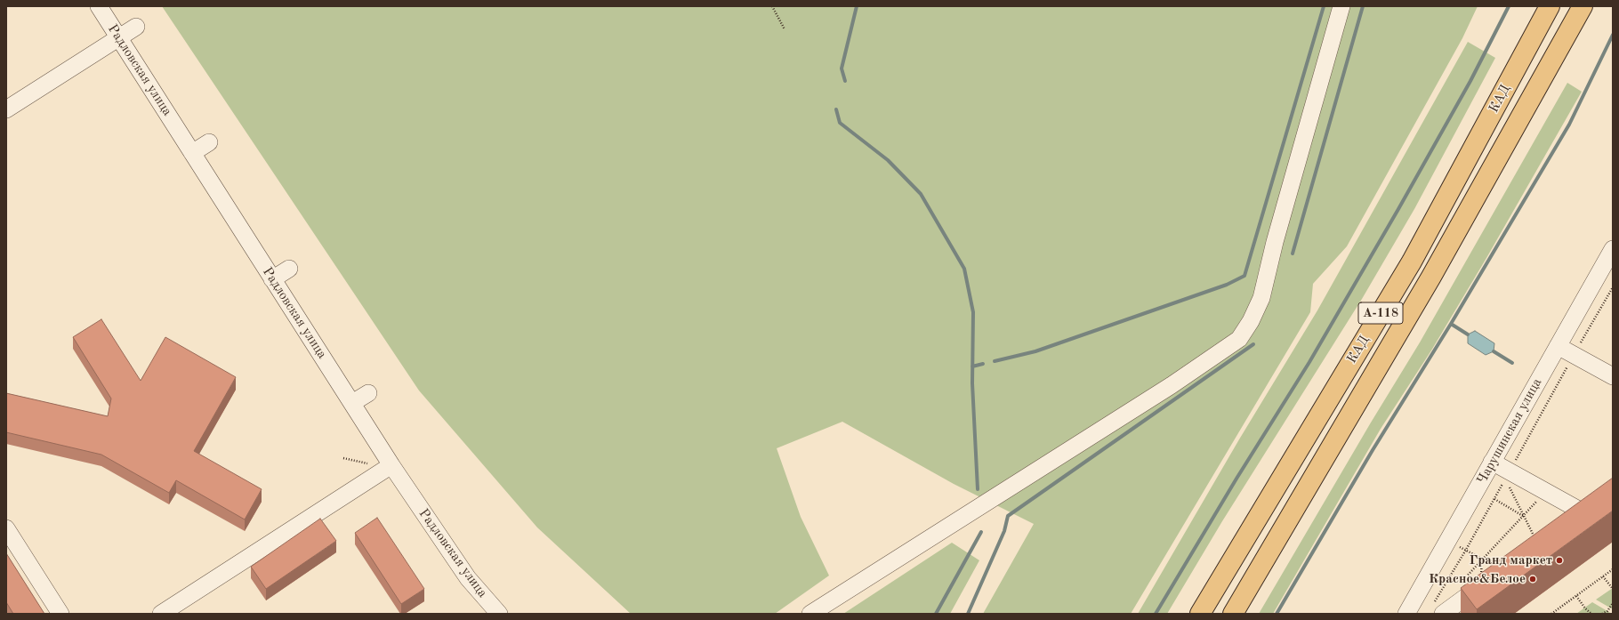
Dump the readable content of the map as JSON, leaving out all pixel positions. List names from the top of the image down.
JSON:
{
  "streets": {
    "highway": ["КАД", "А-118"],
    "street": ["Радловская улица", "Чарушинская улица"]
  },
  "places": ["Гранд маркет", "Красное&Белое"]
}
